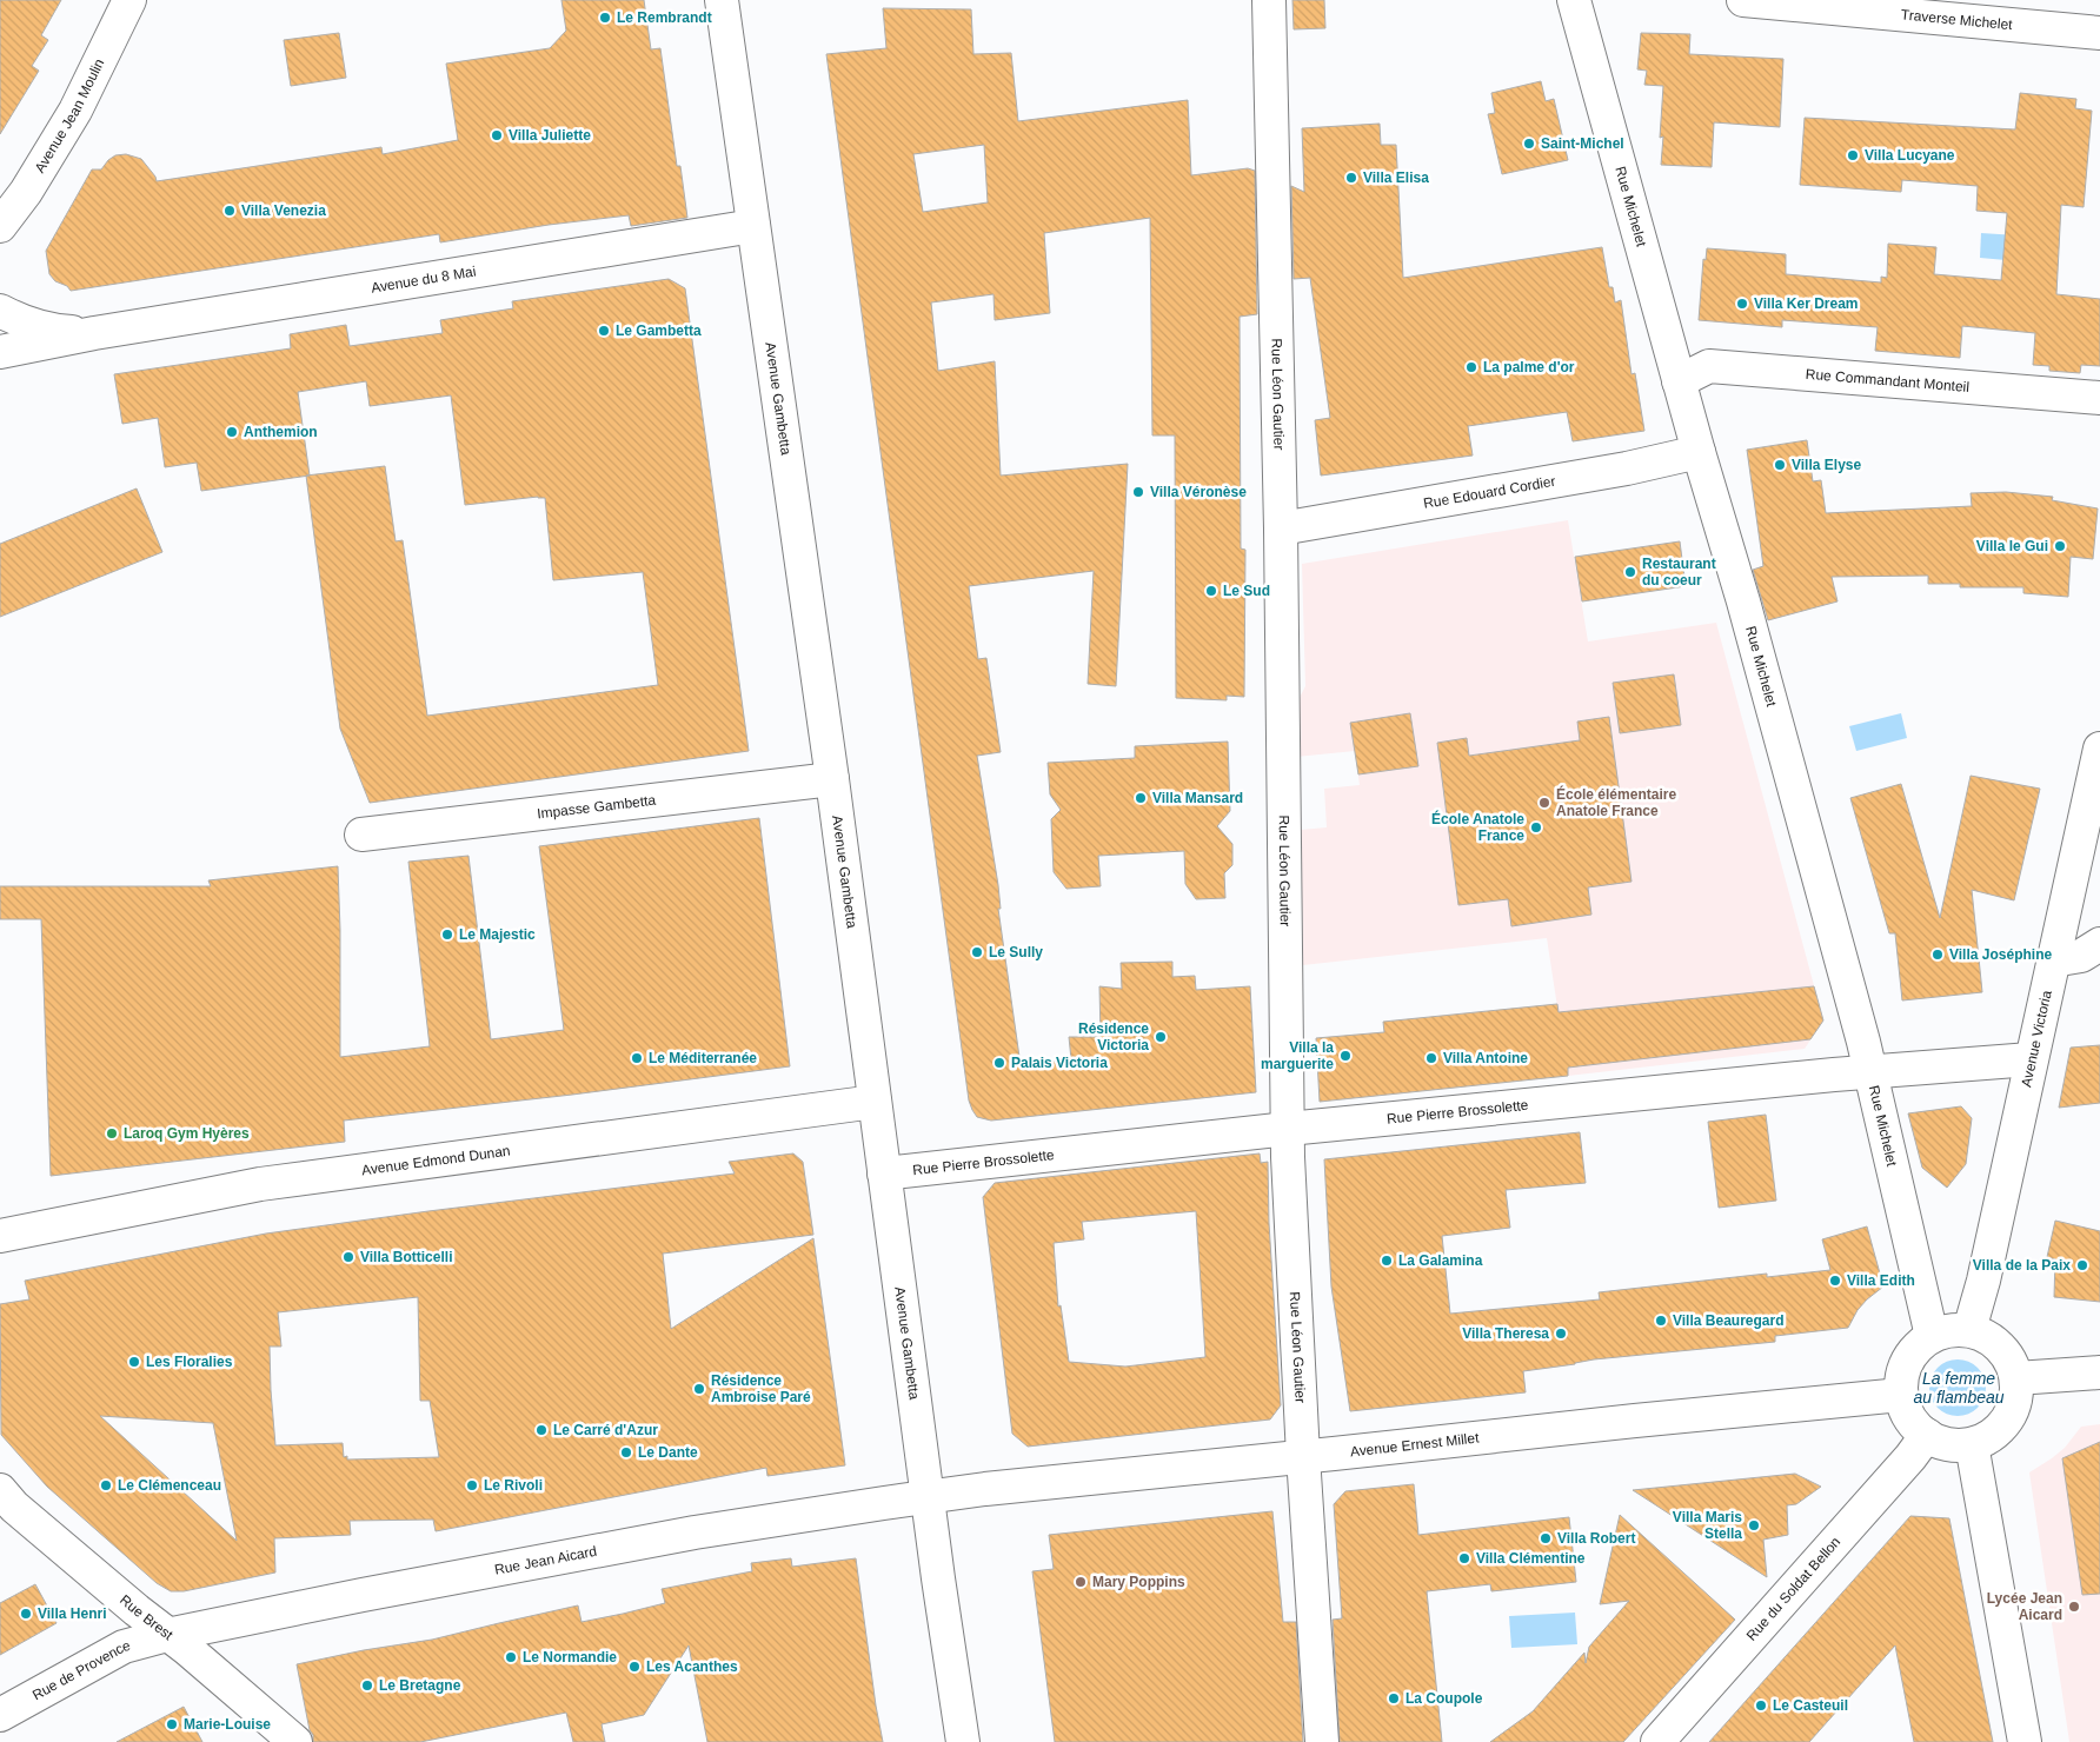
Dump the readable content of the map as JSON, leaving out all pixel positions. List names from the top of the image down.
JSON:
{
  "streets": {
    "street": [
      "Traverse Michelet",
      "Avenue Jean Moulin",
      "Rue Michelet",
      "Avenue du 8 Mai",
      "Rue Commandant Monteil",
      "Rue Léon Gautier",
      "Avenue Gambetta",
      "Rue Edouard Cordier",
      "Impasse Gambetta",
      "Avenue Victoria",
      "Rue Pierre Brossolette",
      "Avenue Edmond Dunan",
      "Avenue Ernest Millet",
      "Rue Jean Aicard",
      "Rue du Soldat Bellon",
      "Rue Brest",
      "Rue de Provence"
    ]
  },
  "crossings": [
    ["Rue Michelet", "Rue Commandant Monteil"],
    ["Rue Michelet", "Rue Edouard Cordier"],
    ["Rue Michelet", "Avenue Victoria"],
    ["Rue Michelet", "Rue Pierre Brossolette"],
    ["Rue Michelet", "Avenue Ernest Millet"],
    ["Rue Michelet", "Rue du Soldat Bellon"],
    ["Avenue du 8 Mai", "Avenue Gambetta"],
    ["Rue Léon Gautier", "Rue Edouard Cordier"],
    ["Rue Léon Gautier", "Rue Pierre Brossolette"],
    ["Rue Léon Gautier", "Avenue Ernest Millet"],
    ["Avenue Gambetta", "Impasse Gambetta"],
    ["Avenue Gambetta", "Rue Pierre Brossolette"],
    ["Avenue Gambetta", "Avenue Edmond Dunan"],
    ["Avenue Gambetta", "Avenue Ernest Millet"],
    ["Avenue Gambetta", "Rue Jean Aicard"],
    ["Avenue Victoria", "Rue Pierre Brossolette"],
    ["Avenue Victoria", "Avenue Ernest Millet"],
    ["Avenue Victoria", "Rue du Soldat Bellon"],
    ["Avenue Ernest Millet", "Rue Jean Aicard"],
    ["Avenue Ernest Millet", "Rue du Soldat Bellon"],
    ["Rue Jean Aicard", "Rue Brest"],
    ["Rue Jean Aicard", "Rue de Provence"],
    ["Rue Brest", "Rue de Provence"]
  ],
  "water": ["La femme au flambeau"],
  "places": [
    "Le Rembrandt",
    "Villa Juliette",
    "Saint-Michel",
    "Villa Lucyane",
    "Villa Elisa",
    "Villa Venezia",
    "Villa Ker Dream",
    "Le Gambetta",
    "La palme d'or",
    "Anthemion",
    "Villa Elyse",
    "Villa Véronèse",
    "Villa le Gui",
    "Restaurant du coeur",
    "Le Sud",
    "Villa Mansard",
    "École élémentaire Anatole France",
    "École Anatole France",
    "Le Majestic",
    "Le Sully",
    "Villa Joséphine",
    "Résidence Victoria",
    "Villa la marguerite",
    "Le Méditerranée",
    "Villa Antoine",
    "Palais Victoria",
    "Laroq Gym Hyères",
    "Villa Botticelli",
    "La Galamina",
    "Villa de la Paix",
    "Villa Edith",
    "Villa Beauregard",
    "Villa Theresa",
    "Les Floralies",
    "Résidence Ambroise Paré",
    "Le Carré d'Azur",
    "Le Dante",
    "Le Clémenceau",
    "Le Rivoli",
    "Villa Maris Stella",
    "Villa Robert",
    "Villa Clémentine",
    "Mary Poppins",
    "Lycée Jean Aicard",
    "Villa Henri",
    "Le Normandie",
    "Les Acanthes",
    "Le Bretagne",
    "La Coupole",
    "Le Casteuil",
    "Marie-Louise"
  ]
}
